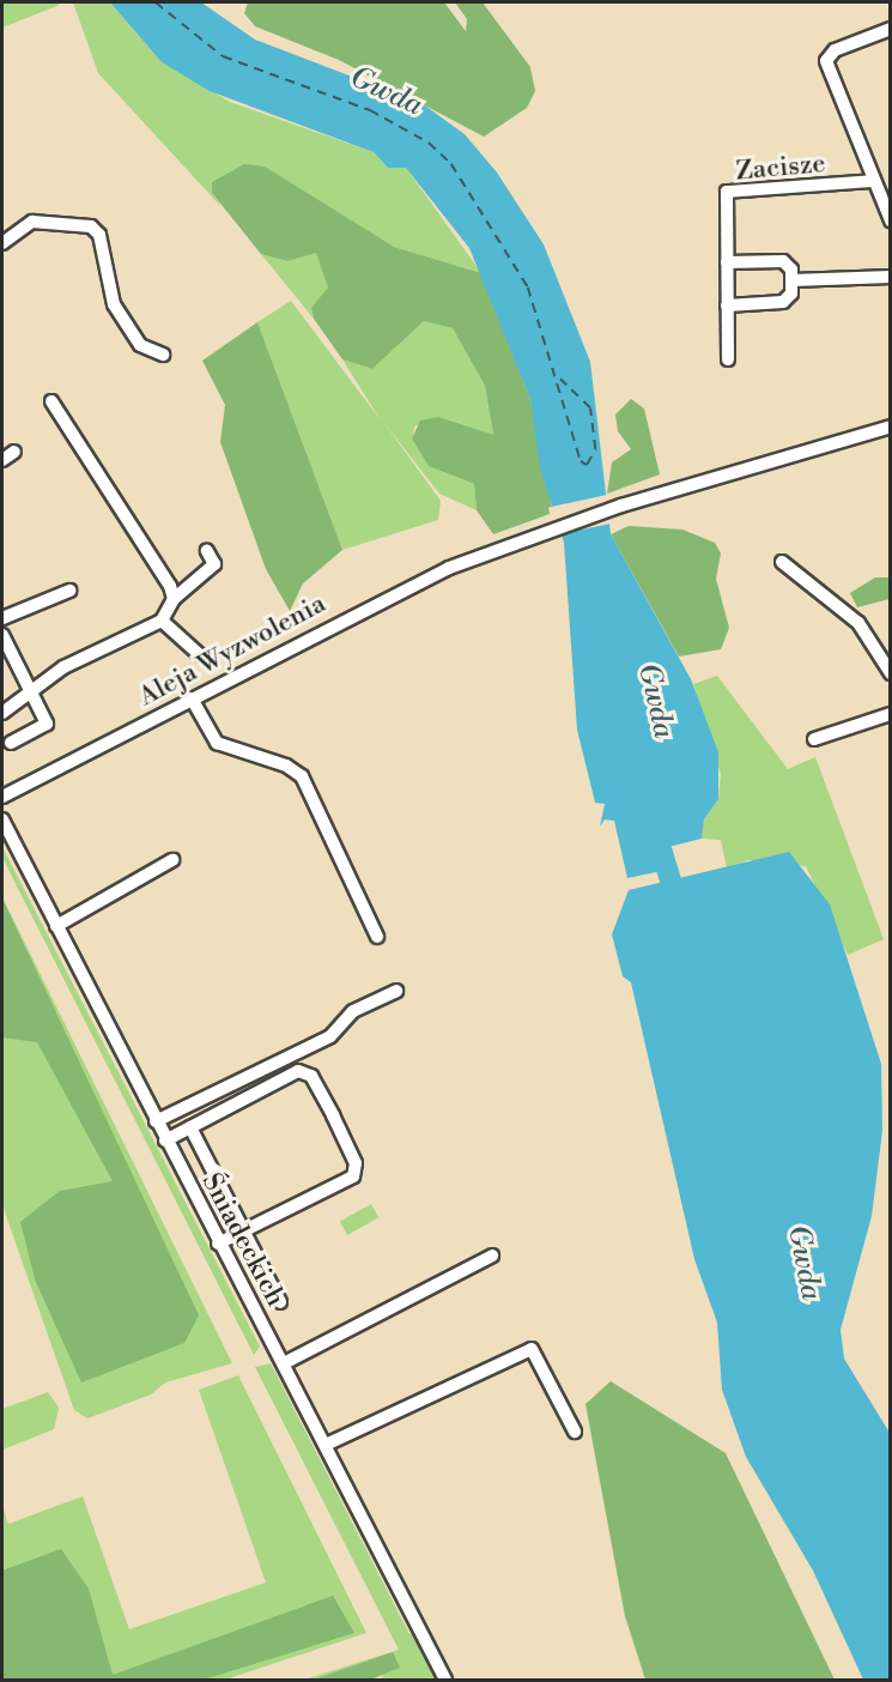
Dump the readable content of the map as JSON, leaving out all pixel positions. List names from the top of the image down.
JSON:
{
  "streets": {
    "street": ["Zacisze", "Aleja Wyzwolenia", "Śniadeckich"]
  },
  "water": ["Gwda"]
}
